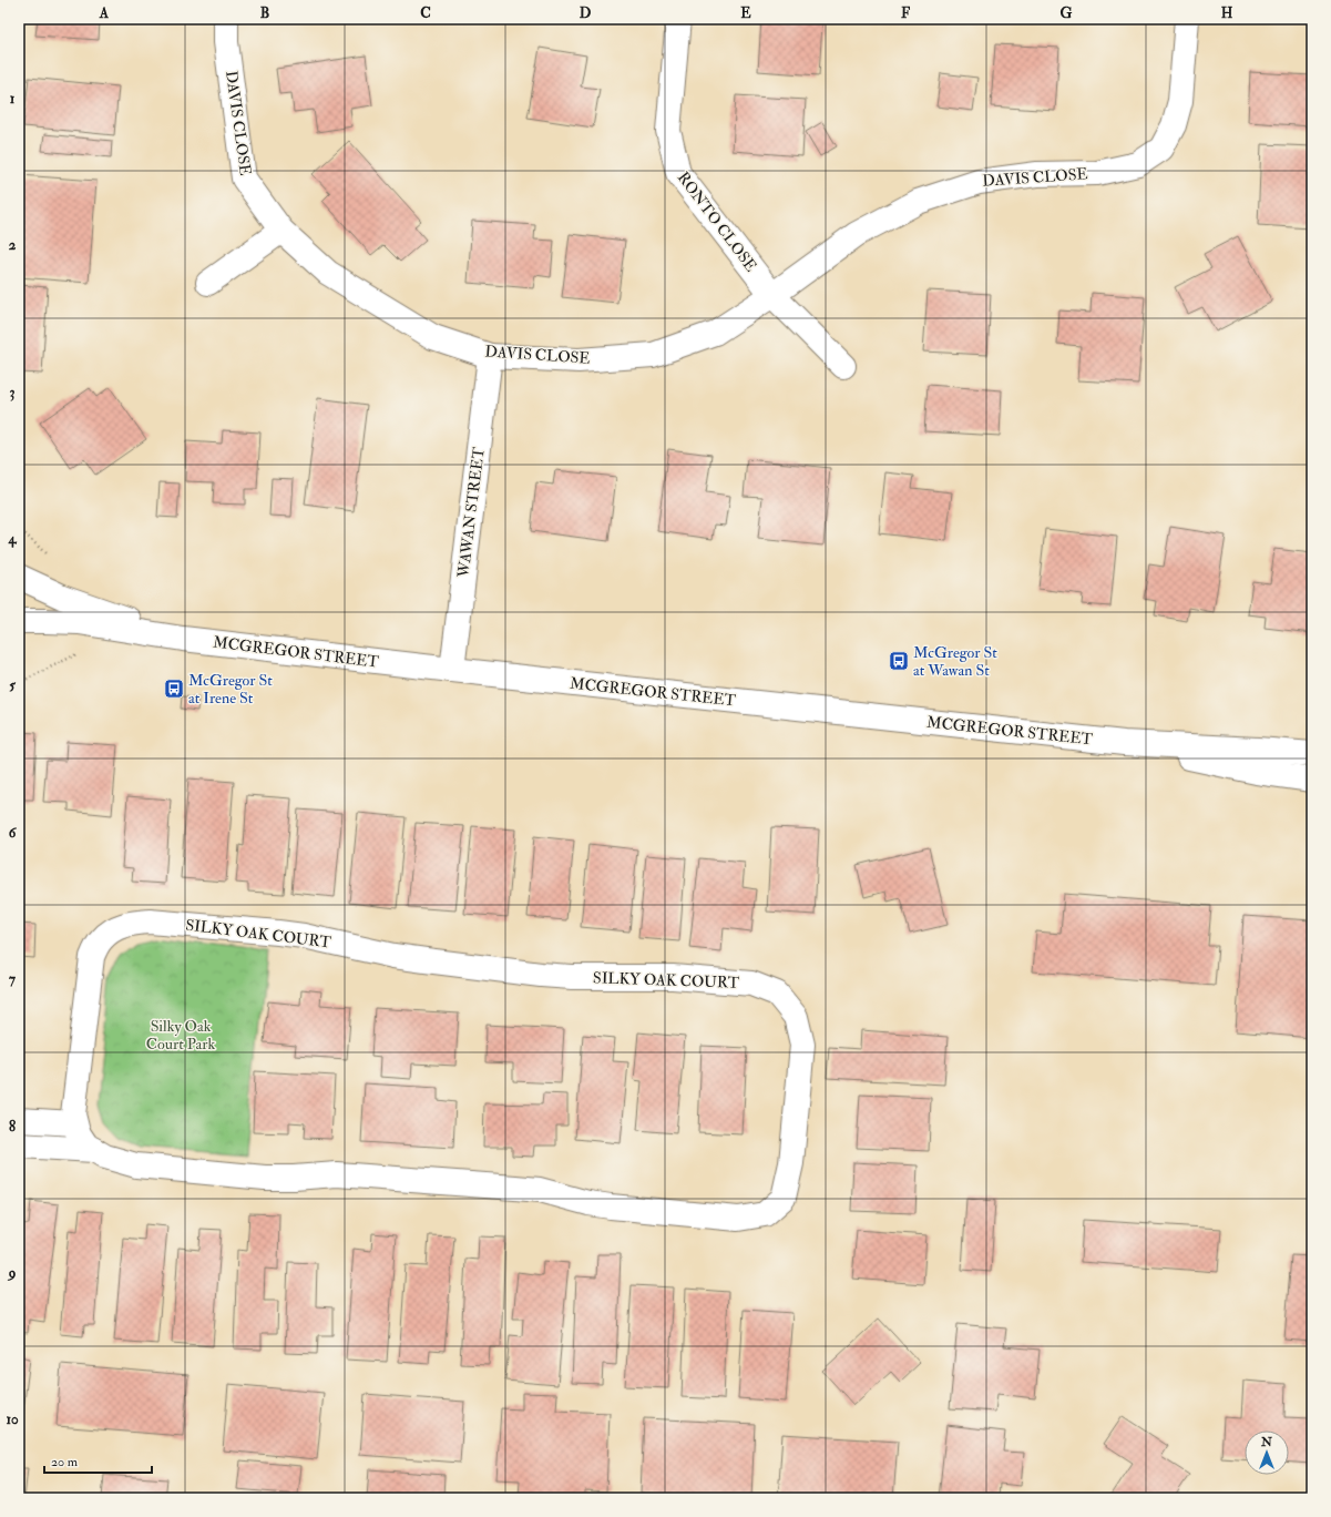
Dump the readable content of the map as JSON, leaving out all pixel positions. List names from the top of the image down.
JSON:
{
  "streets": {
    "street": [
      "DAVIS CLOSE",
      "RONTO CLOSE",
      "WAWAN STREET",
      "MCGREGOR STREET",
      "SILKY OAK COURT"
    ]
  },
  "crossings": [
    ["DAVIS CLOSE", "RONTO CLOSE"],
    ["DAVIS CLOSE", "WAWAN STREET"],
    ["WAWAN STREET", "MCGREGOR STREET"]
  ],
  "parks": ["Silky Oak Court Park"],
  "places": {
    "bus stop": ["McGregor St at Wawan St", "McGregor St at Irene St"]
  },
  "scale_bar": "20 m",
  "north": "top",
  "grid": {
    "columns": [
      "A",
      "B",
      "C",
      "D",
      "E",
      "F",
      "G",
      "H"
    ],
    "rows": [
      "1",
      "2",
      "3",
      "4",
      "5",
      "6",
      "7",
      "8",
      "9",
      "10"
    ]
  }
}
